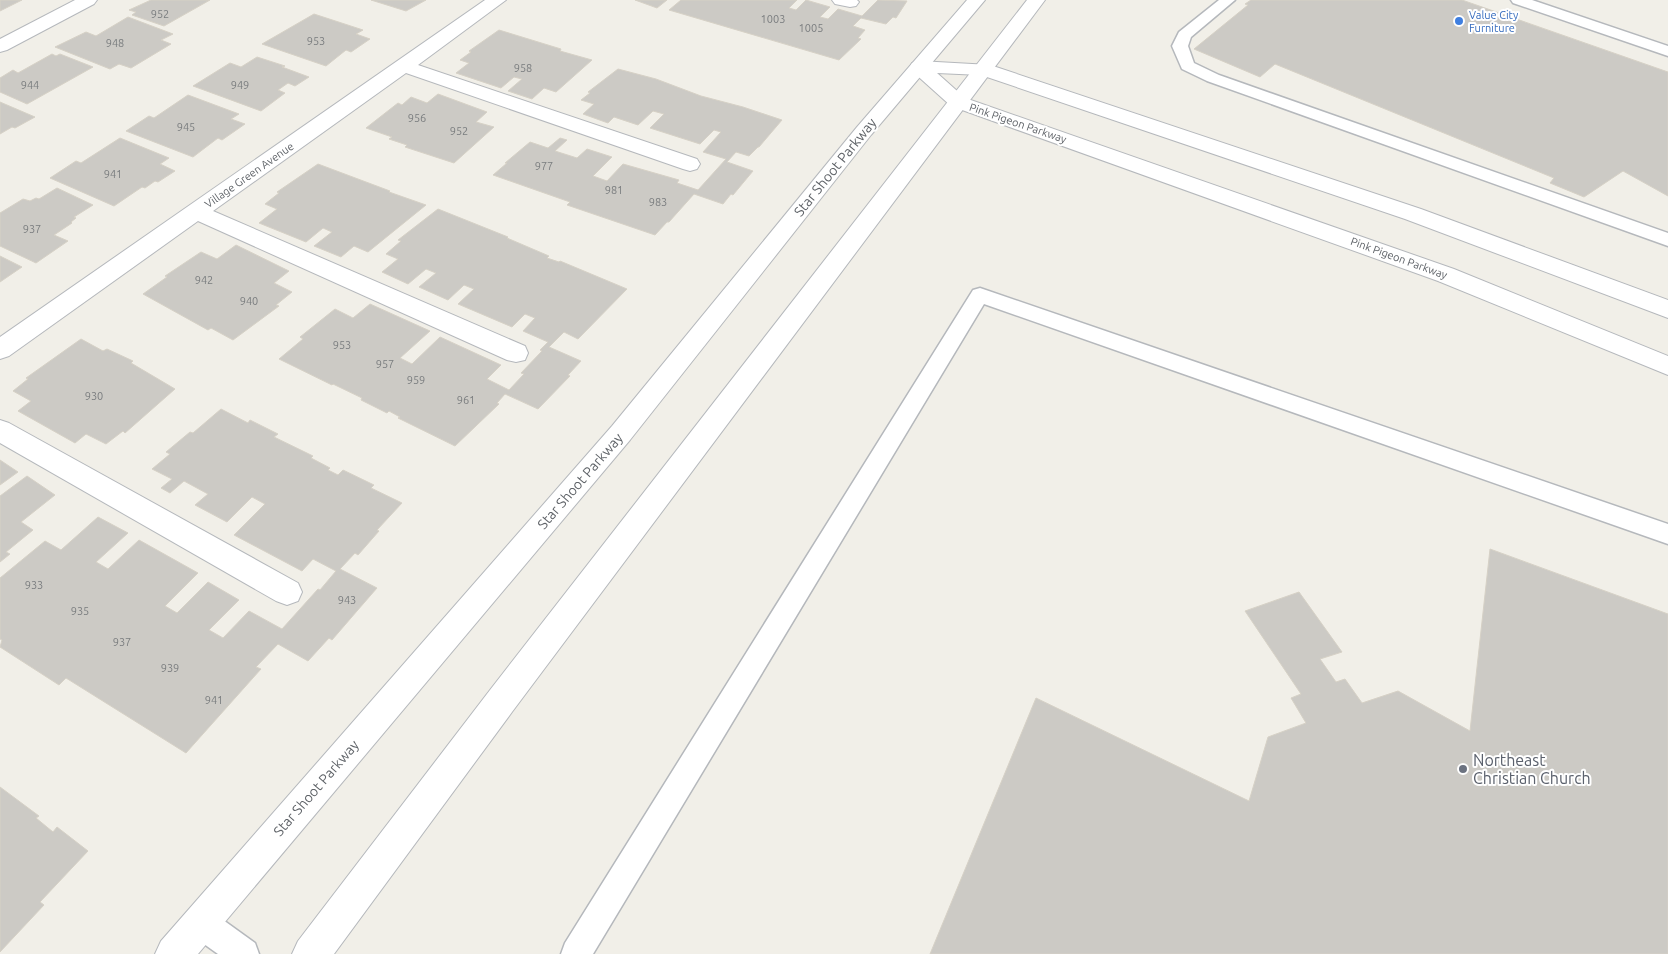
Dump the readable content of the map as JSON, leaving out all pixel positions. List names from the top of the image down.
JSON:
{
  "streets": {
    "street": ["Pink Pigeon Parkway", "Star Shoot Parkway", "Village Green Avenue"]
  },
  "crossings": [
    ["Pink Pigeon Parkway", "Star Shoot Parkway"]
  ],
  "places": ["Value City Furniture", "Northeast Christian Church"],
  "house_numbers": [
    "952",
    "1003",
    "1005",
    "953",
    "948",
    "958",
    "944",
    "949",
    "956",
    "945",
    "952",
    "977",
    "941",
    "981",
    "983",
    "937",
    "942",
    "940",
    "953",
    "957",
    "959",
    "930",
    "961",
    "933",
    "943",
    "935",
    "937",
    "939",
    "941"
  ]
}
